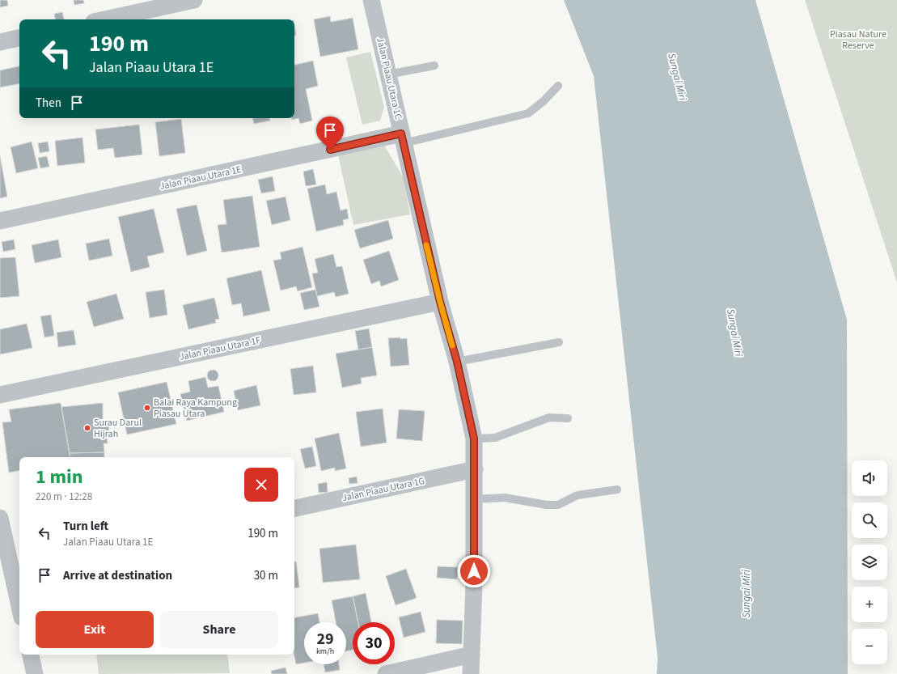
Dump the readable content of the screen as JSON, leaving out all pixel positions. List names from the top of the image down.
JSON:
{
  "streets": {
    "street": [
      "Jalan Piaau Utara 1C",
      "Jalan Piaau Utara 1E",
      "Jalan Piaau Utara 1F",
      "Jalan Piaau Utara 1G"
    ]
  },
  "crossings": [
    ["Jalan Piaau Utara 1C", "Jalan Piaau Utara 1E"],
    ["Jalan Piaau Utara 1C", "Jalan Piaau Utara 1F"],
    ["Jalan Piaau Utara 1C", "Jalan Piaau Utara 1G"]
  ],
  "water": ["Sungai Miri"],
  "parks": ["Piasau Nature Reserve"],
  "places": ["Balai Raya Kampung Piasau Utara", "Surau Darul Hijrah"],
  "page": {
    "turn": ["190 m", "Jalan Piaau Utara 1E"],
    "then": "Then",
    "heading": ["1 min", "220 m · 12:28"],
    "map_buttons": ["+", "−"],
    "list": [
      {
        "name": "Turn left",
        "note": "Jalan Piaau Utara 1E",
        "value": "190 m"
      },
      {
        "name": "Arrive at destination",
        "value": "30 m"
      }
    ],
    "buttons": ["Exit", "Share"],
    "speed": "29 km/h",
    "limit": "30"
  }
}
